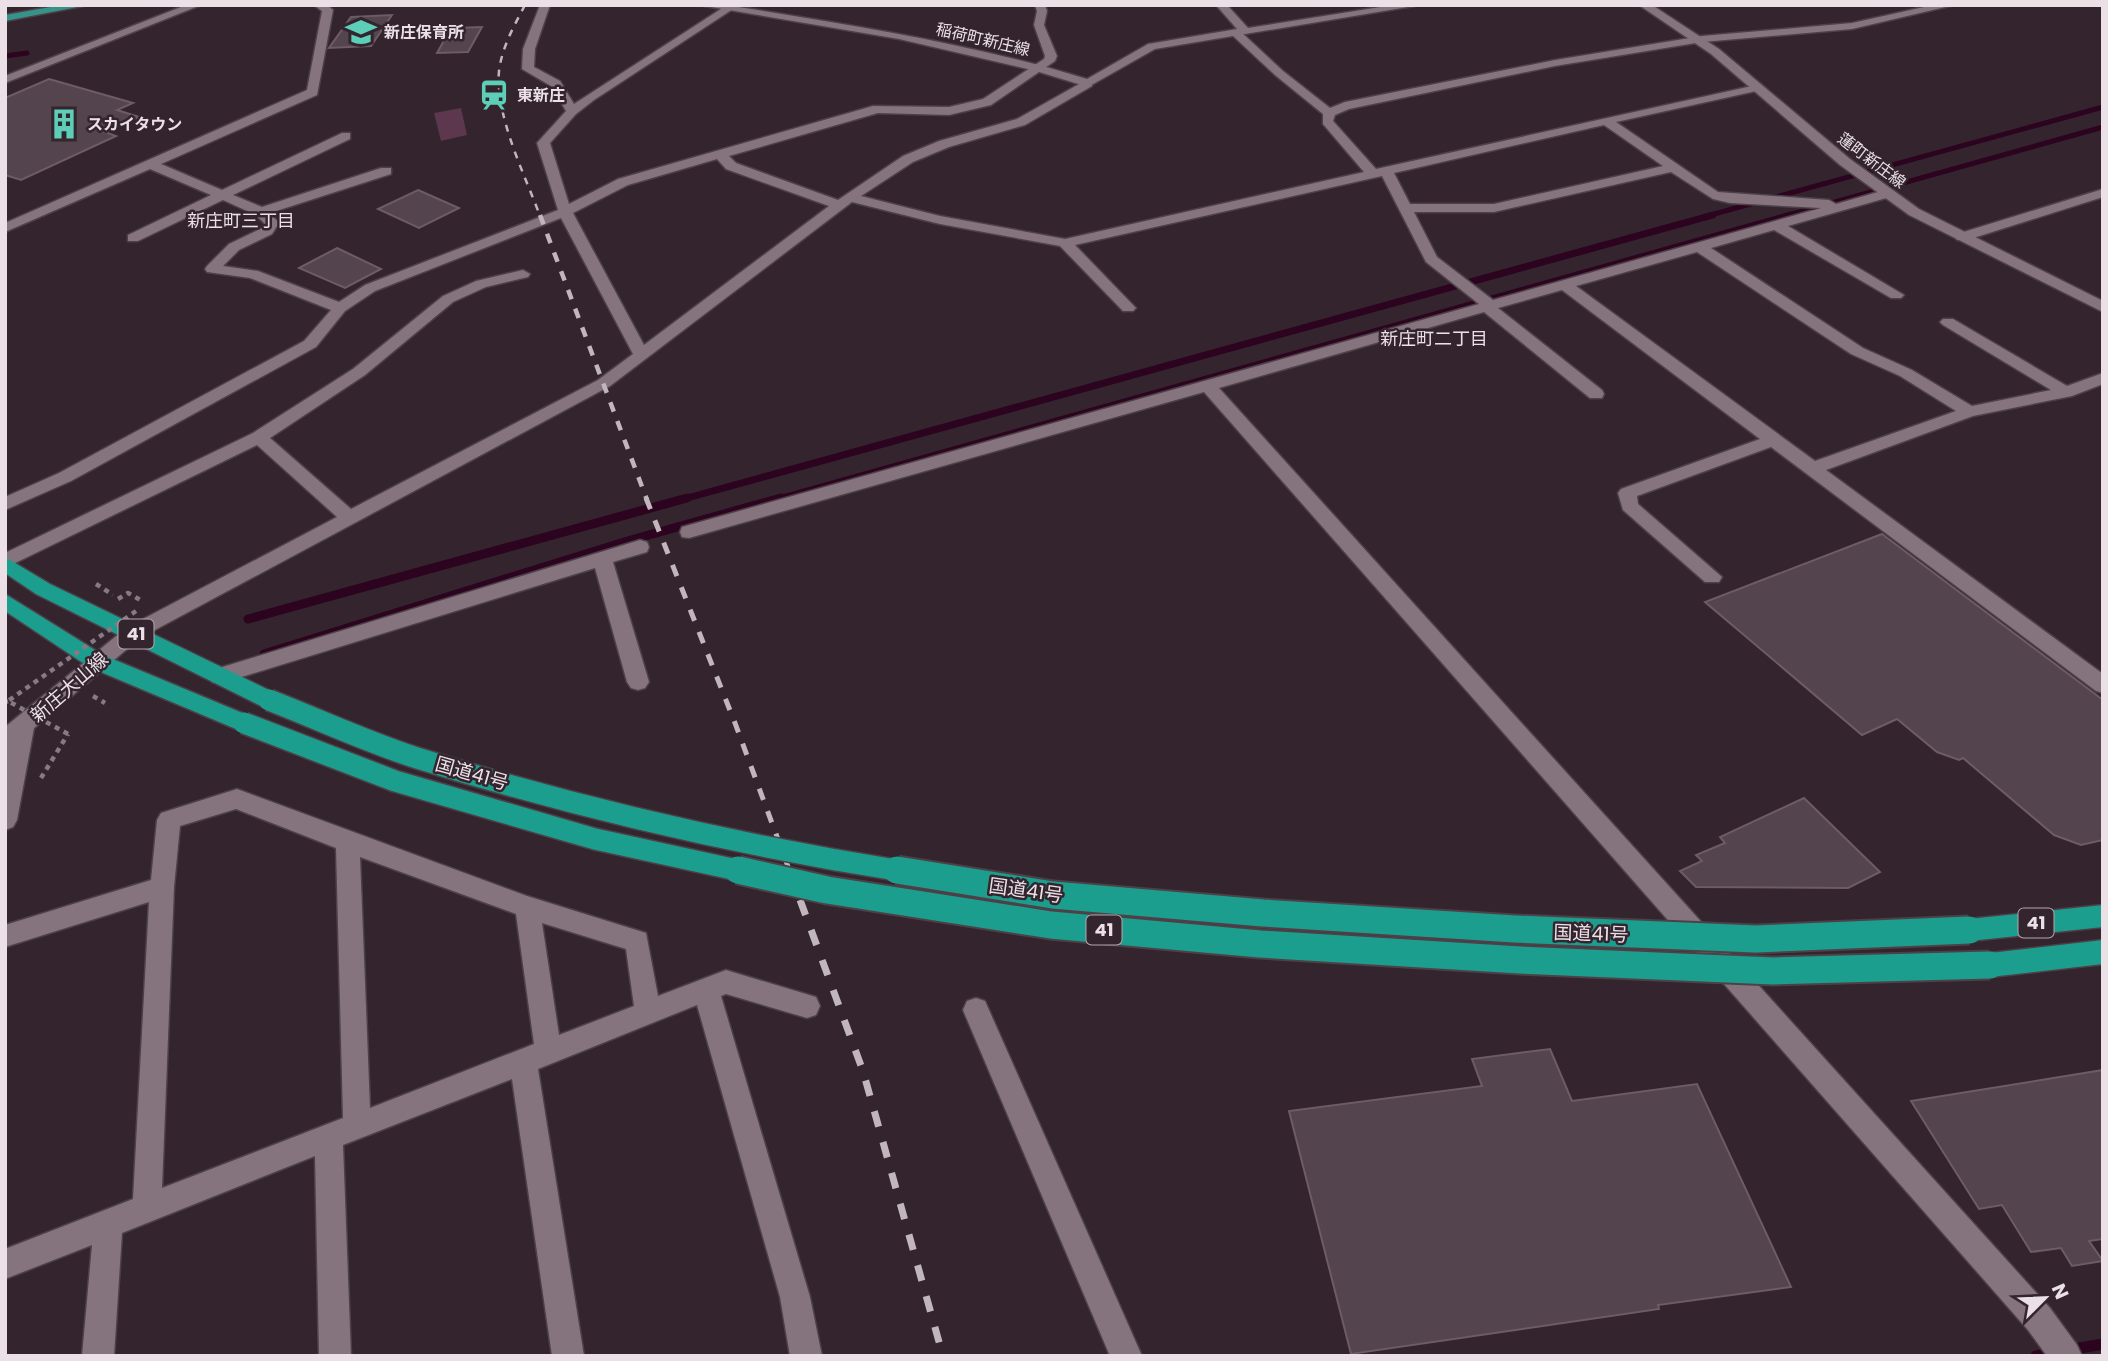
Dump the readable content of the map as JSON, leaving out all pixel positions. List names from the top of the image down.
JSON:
{
  "streets": {
    "highway": ["41", "国道41号"],
    "street": ["稲荷町新庄線", "蓮町新庄線", "新庄大山線"]
  },
  "crossings": [
    ["稲荷町新庄線", "新庄大山線"],
    ["新庄大山線", "国道41号"]
  ],
  "districts": ["新庄町三丁目", "新庄町二丁目"],
  "places": {
    "school or university": ["新庄保育所"],
    "station": ["東新庄"],
    "building": ["スカイタウン"]
  },
  "north": "top right"
}
